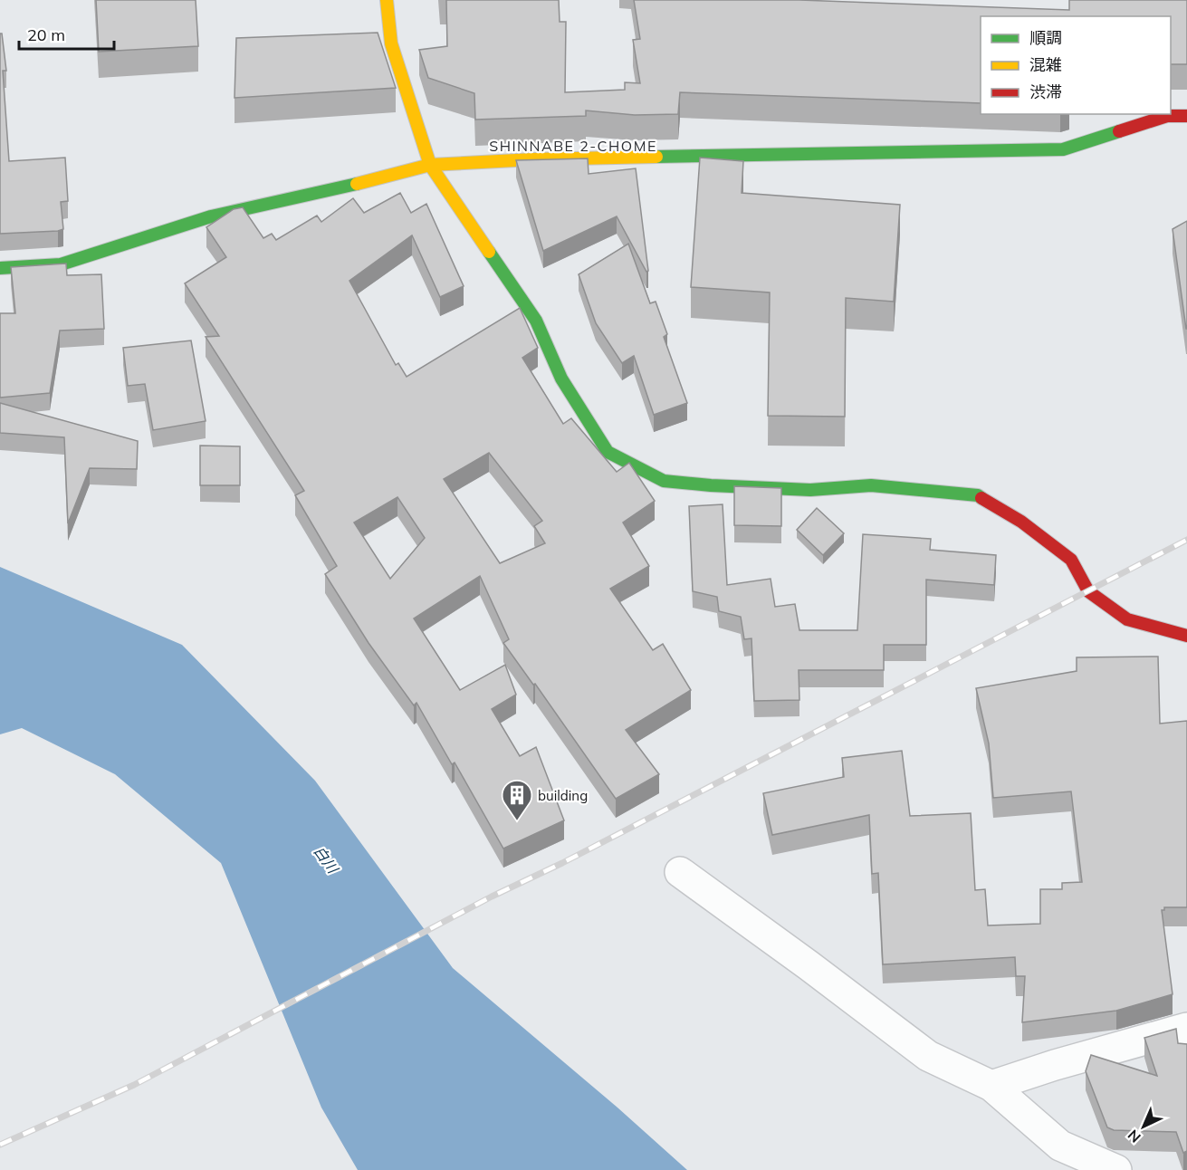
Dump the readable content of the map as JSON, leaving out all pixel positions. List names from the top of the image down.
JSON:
{
  "districts": ["SHINNABE 2-CHOME"],
  "water": ["白川"],
  "places": {
    "building": ["building"]
  },
  "legend": ["順調", "混雑", "渋滞"],
  "scale_bar": "20 m",
  "north": "bottom left"
}
